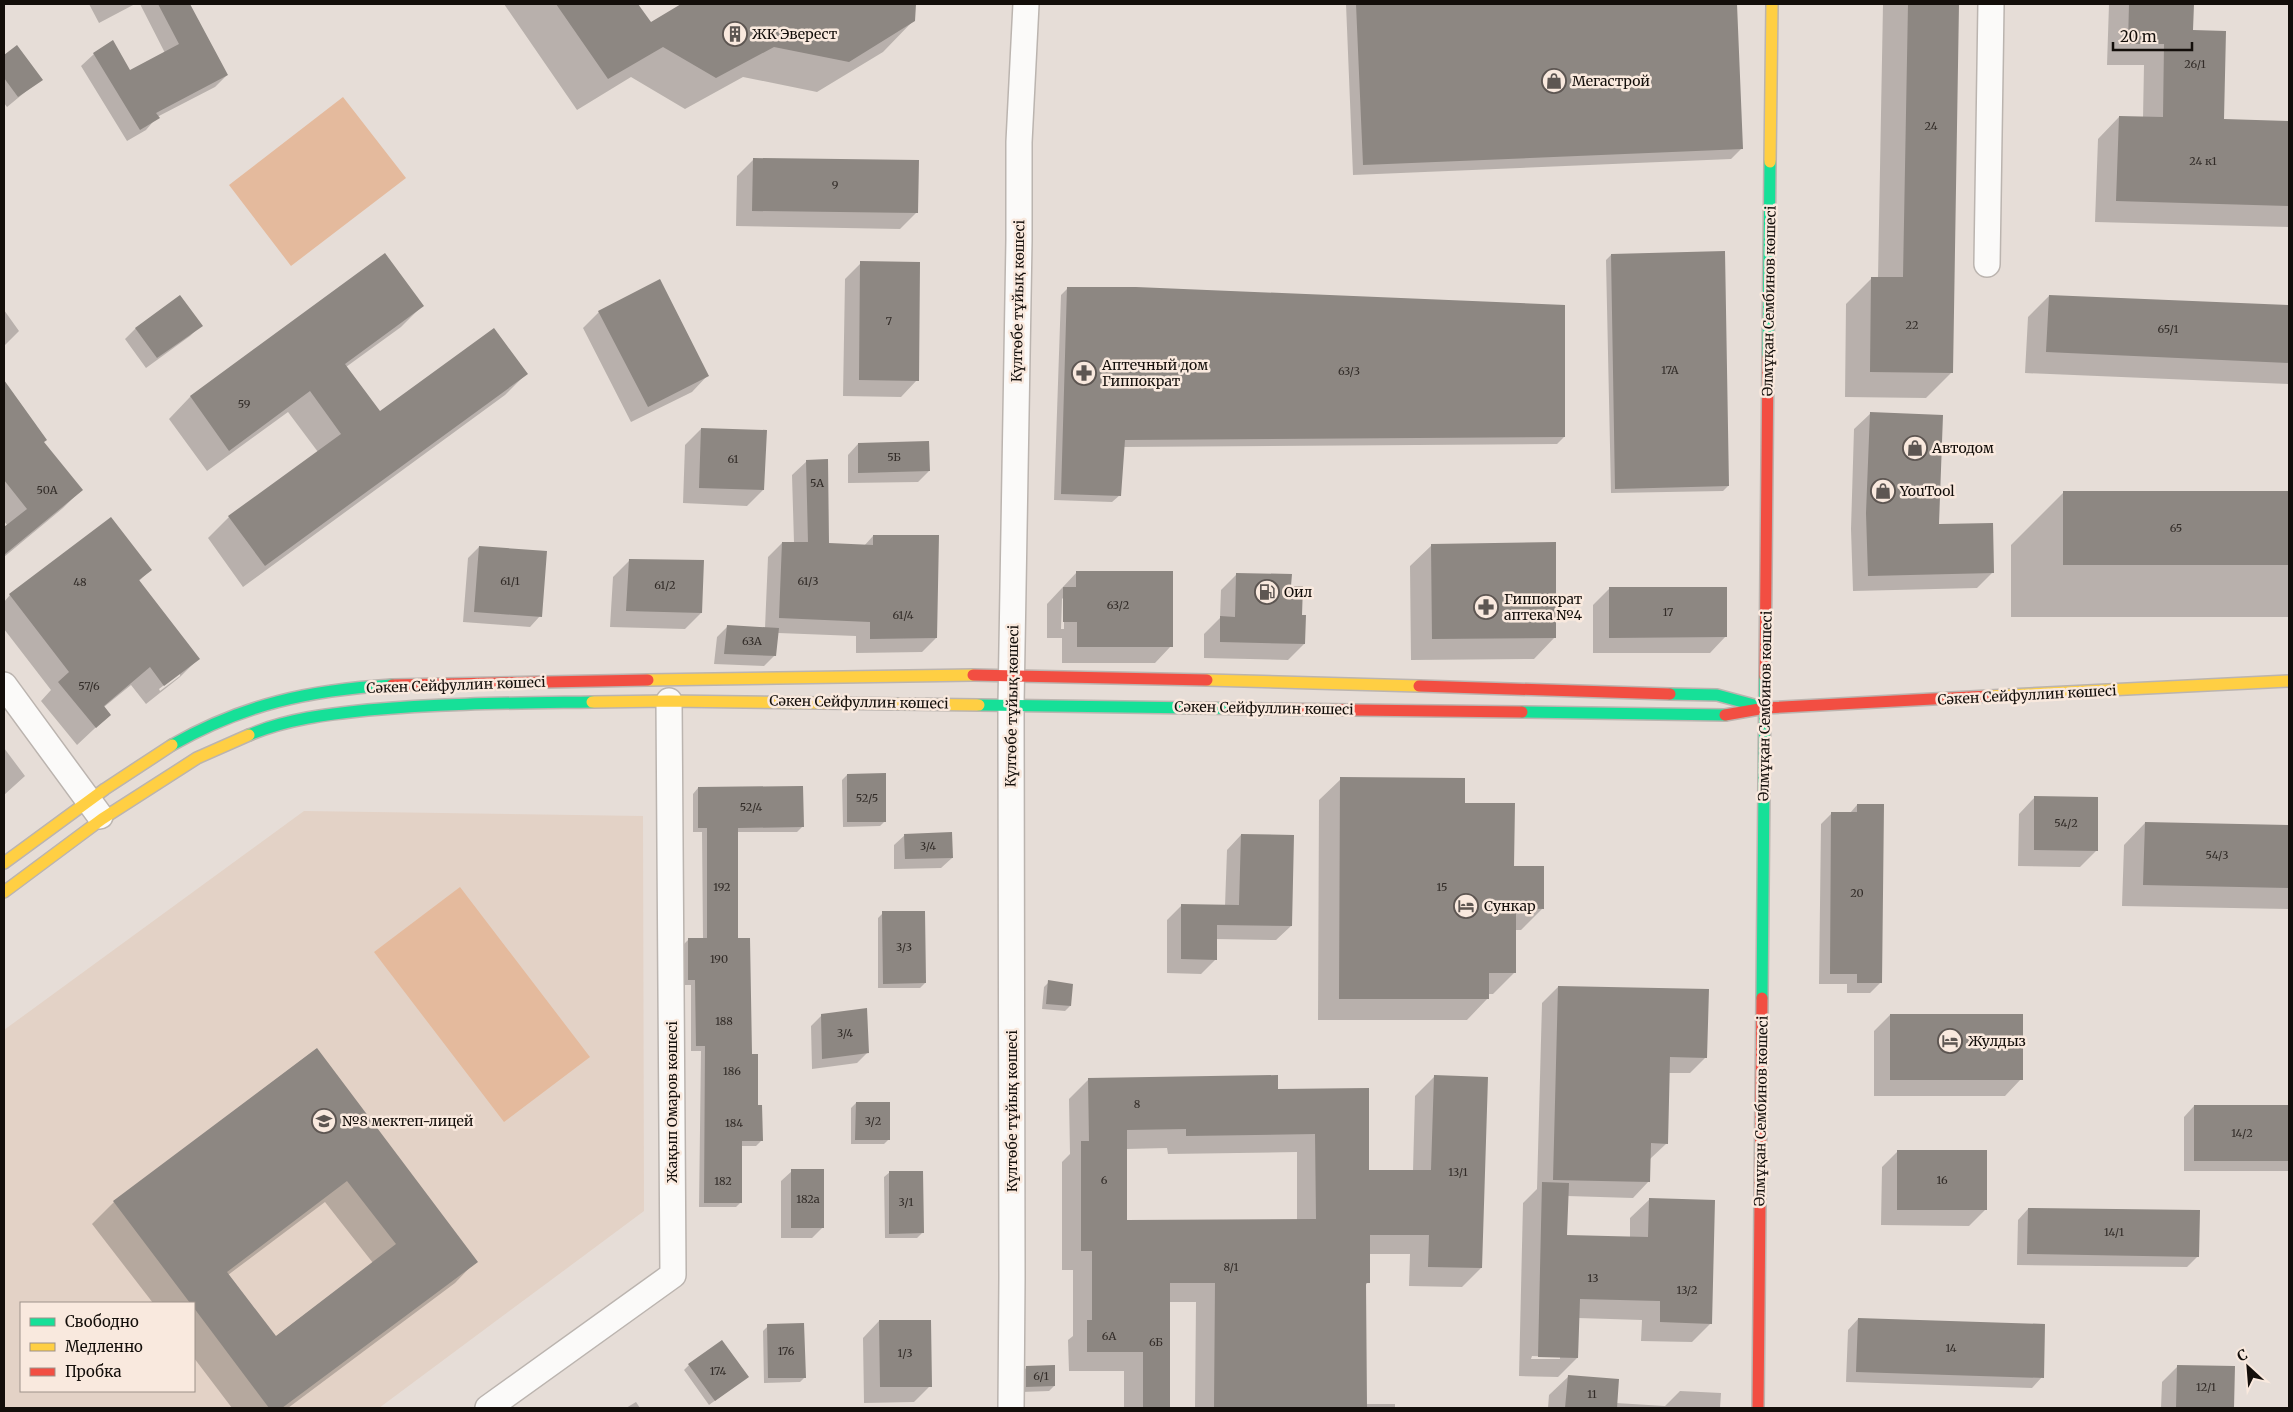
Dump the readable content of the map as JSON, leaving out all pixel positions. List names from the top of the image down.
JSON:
{
  "streets": {
    "street": [
      "Күлтөбе тұйық көшесі",
      "Әлмұқан Сембинов көшесі",
      "Сәкен Сейфуллин көшесі",
      "Жақып Омаров көшесі"
    ]
  },
  "crossings": [
    ["Күлтөбе тұйық көшесі", "Сәкен Сейфуллин көшесі"],
    ["Әлмұқан Сембинов көшесі", "Сәкен Сейфуллин көшесі"],
    ["Сәкен Сейфуллин көшесі", "Жақып Омаров көшесі"]
  ],
  "places": {
    "building": ["ЖК Эверест"],
    "shop": ["Мегастрой", "Автодом", "YouTool"],
    "pharmacy": ["Аптечный дом Гиппократ", "Гиппократ аптека №4"],
    "fuel station": ["Оил"],
    "hotel": ["Сункар", "Жулдыз"],
    "school or university": ["№8 мектеп-лицей"]
  },
  "house_numbers": [
    "26/1",
    "24",
    "24 к1",
    "9",
    "7",
    "22",
    "65/1",
    "17А",
    "63/3",
    "59",
    "5Б",
    "61",
    "5А",
    "50А",
    "65",
    "61/1",
    "61/3",
    "48",
    "61/2",
    "63/2",
    "17",
    "61/4",
    "63А",
    "57/6",
    "52/5",
    "52/4",
    "54/2",
    "3/4",
    "54/3",
    "192",
    "15",
    "20",
    "3/3",
    "190",
    "188",
    "3/4",
    "186",
    "8",
    "3/2",
    "184",
    "14/2",
    "13/1",
    "6",
    "16",
    "182",
    "182а",
    "3/1",
    "14/1",
    "8/1",
    "13",
    "13/2",
    "6А",
    "6Б",
    "14",
    "176",
    "1/3",
    "174",
    "6/1",
    "12/1",
    "11"
  ],
  "legend": ["Свободно", "Медленно", "Пробка"],
  "scale_bar": "20 m",
  "north": "top left"
}
